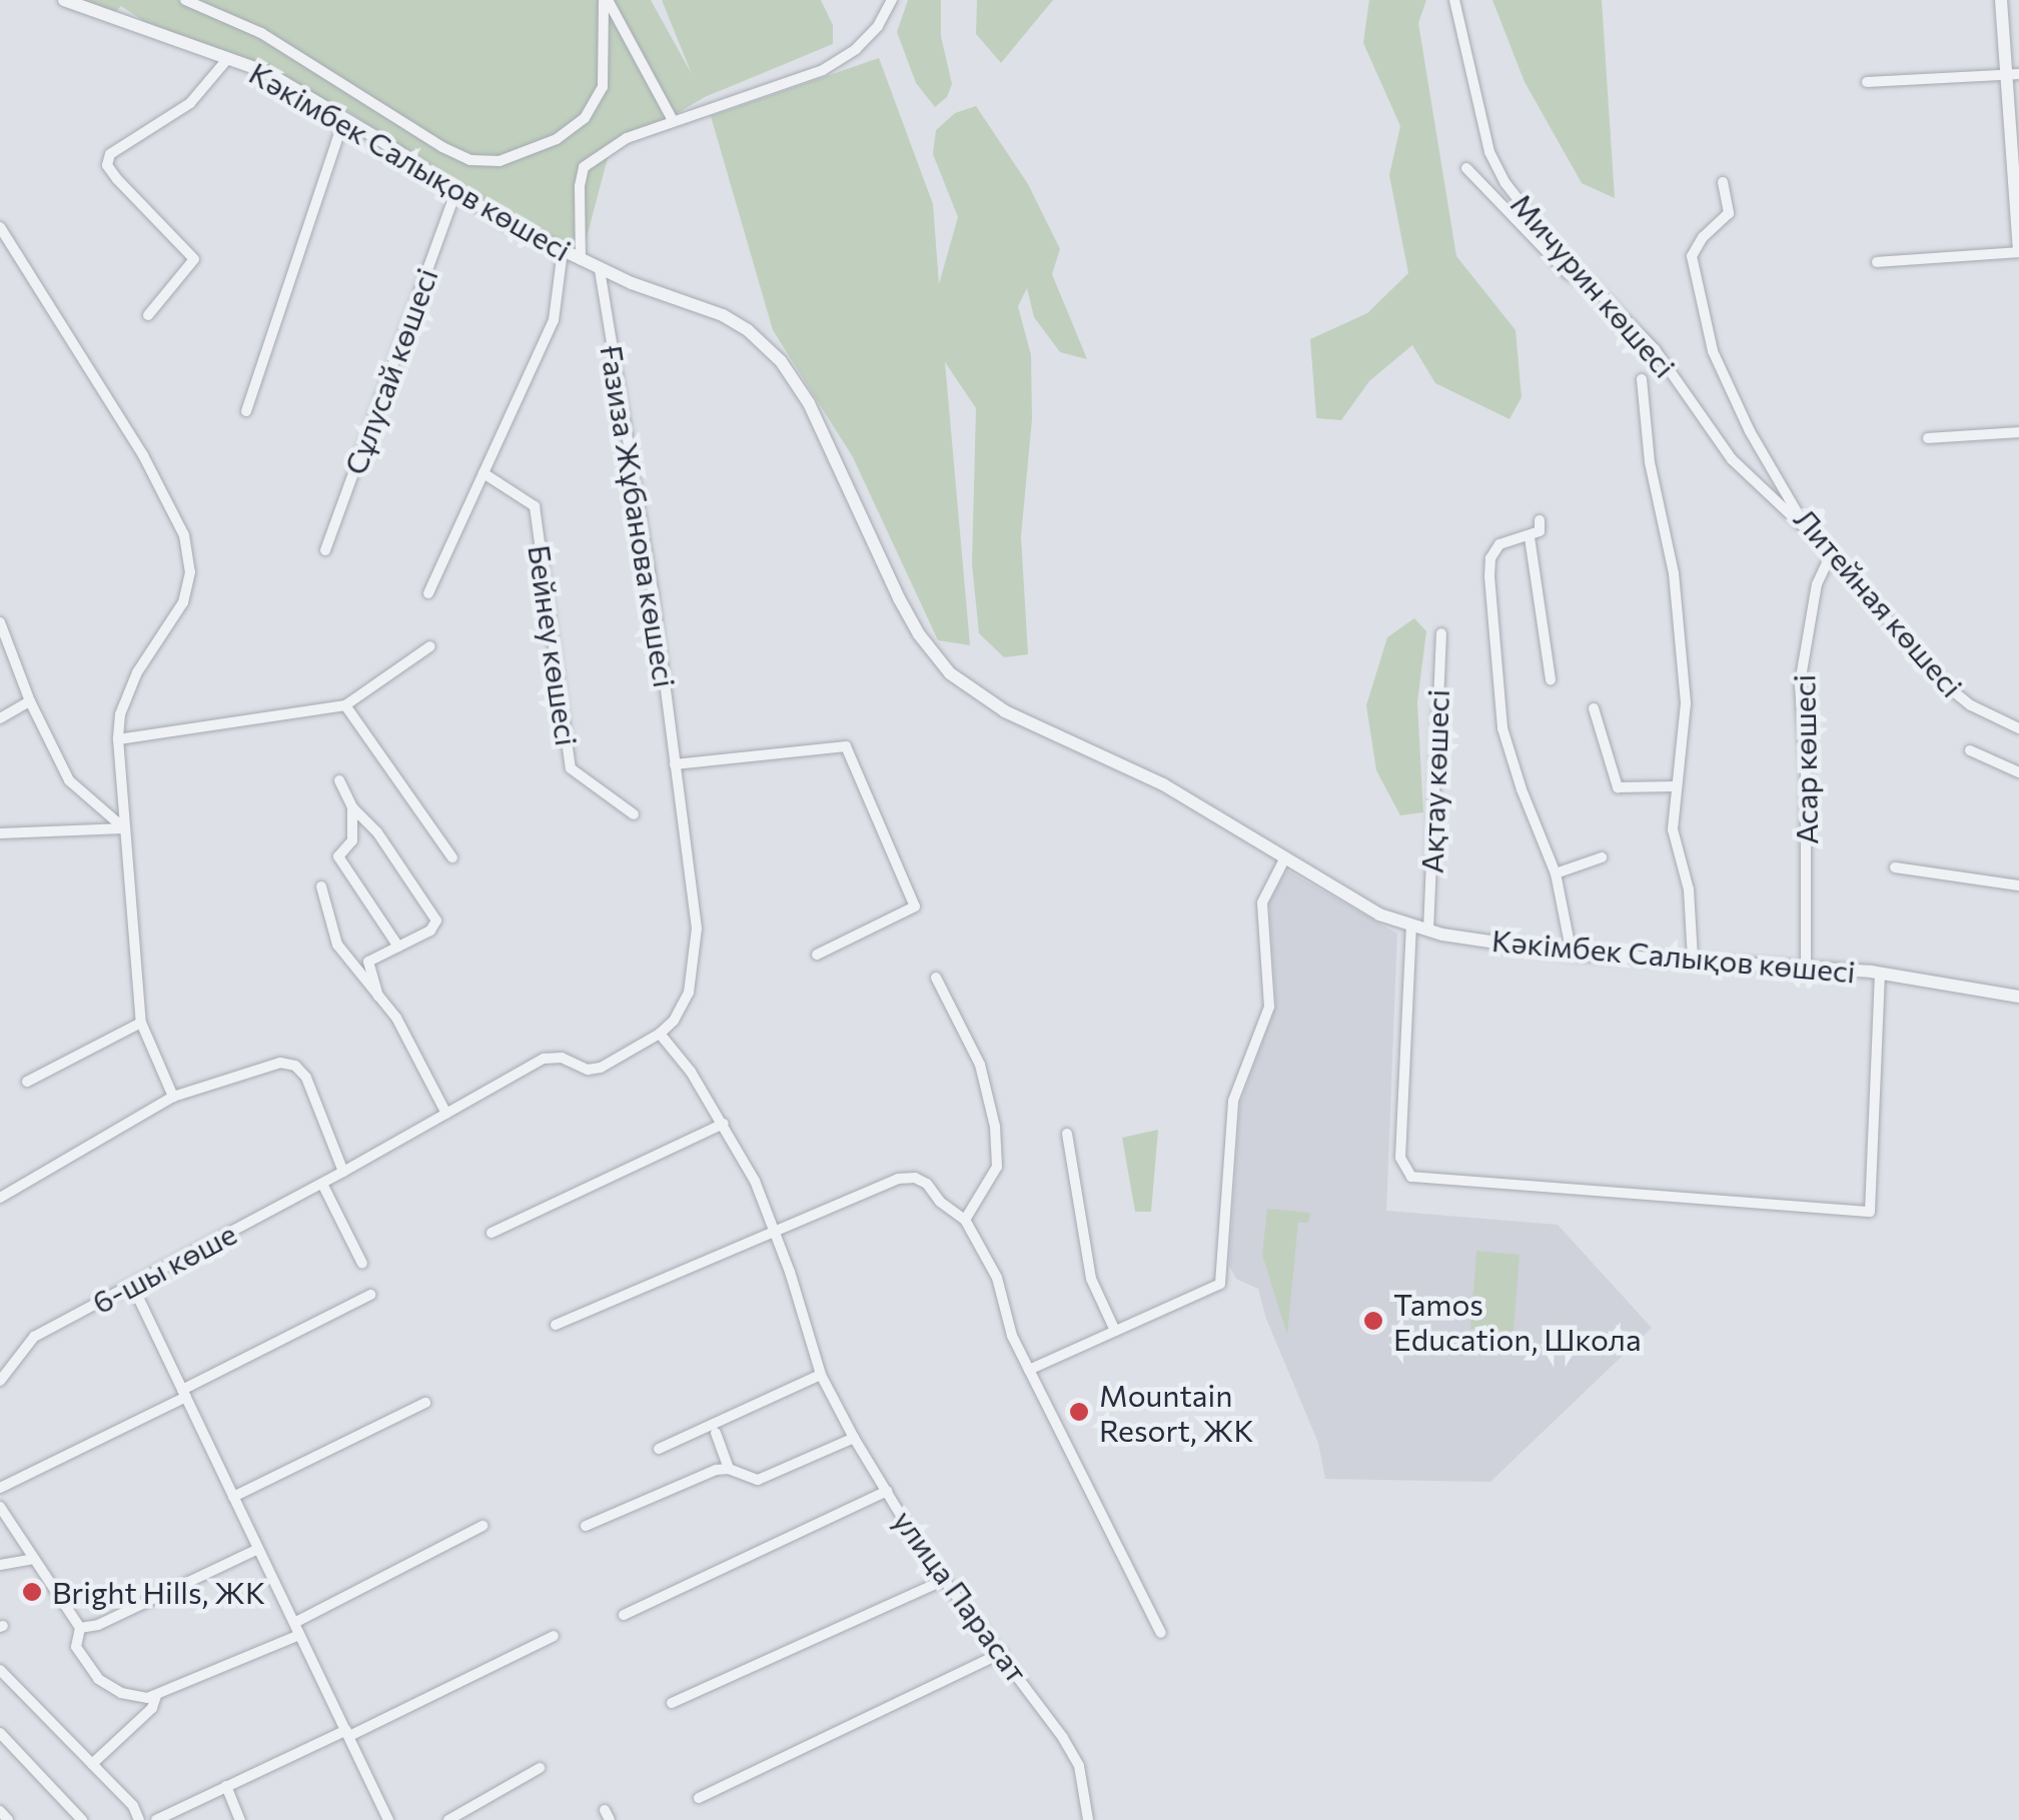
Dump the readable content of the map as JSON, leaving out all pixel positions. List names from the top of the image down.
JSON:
{
  "streets": {
    "street": [
      "Кәкімбек Салықов көшесі",
      "Мичурин көшесі",
      "Сұлусай көшесі",
      "Ғазиза Жұбанова көшесі",
      "Литейная көшесі",
      "Бейнеу көшесі",
      "Асар көшесі",
      "Ақтау көшесі",
      "6-шы көше",
      "улица Парасат"
    ]
  },
  "crossings": [
    ["Кәкімбек Салықов көшесі", "Сұлусай көшесі"],
    ["Кәкімбек Салықов көшесі", "Ғазиза Жұбанова көшесі"],
    ["Кәкімбек Салықов көшесі", "Асар көшесі"],
    ["Кәкімбек Салықов көшесі", "Ақтау көшесі"],
    ["Мичурин көшесі", "Литейная көшесі"],
    ["Ғазиза Жұбанова көшесі", "6-шы көше"],
    ["Ғазиза Жұбанова көшесі", "улица Парасат"],
    ["Литейная көшесі", "Асар көшесі"],
    ["6-шы көше", "улица Парасат"]
  ],
  "places": ["Tamos Education, Школа", "Mountain Resort, ЖК", "Bright Hills, ЖК"]
}
